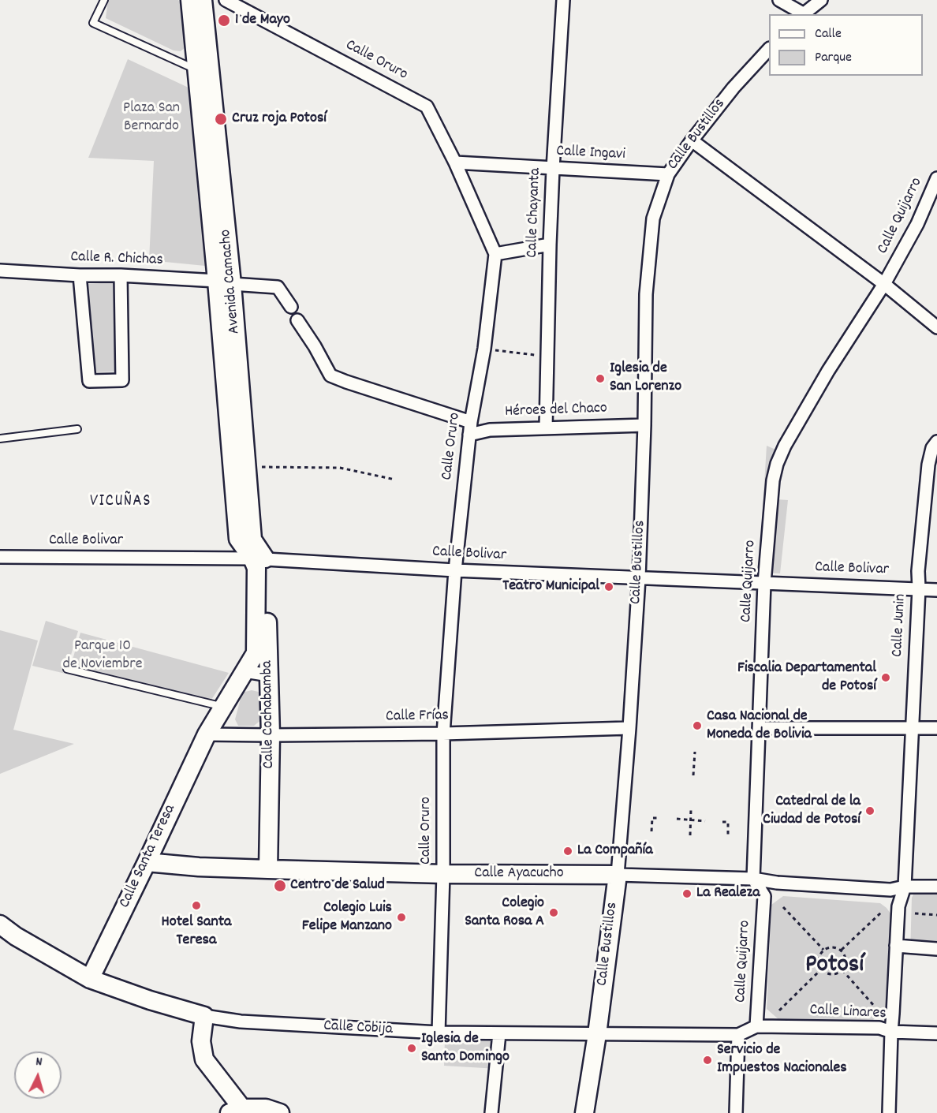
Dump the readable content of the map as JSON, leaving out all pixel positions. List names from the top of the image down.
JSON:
{
  "streets": {
    "main road": [
      "Calle Bustillos",
      "Avenida Camacho",
      "Calle Cochabamba",
      "Calle Santa Teresa",
      "Calle Ayacucho",
      "Calle Cobija"
    ],
    "street": [
      "Calle Oruro",
      "Calle Ingavi",
      "Calle Chayanta",
      "Calle Quijarro",
      "Calle R. Chichas",
      "Héroes del Chaco",
      "Calle Bolivar",
      "Calle Junin",
      "Calle Frías",
      "Calle Linares"
    ]
  },
  "crossings": [
    ["Calle Oruro", "Calle Ingavi"],
    ["Calle Oruro", "Héroes del Chaco"],
    ["Calle Oruro", "Calle Bolivar"],
    ["Calle Oruro", "Calle Frías"],
    ["Calle Oruro", "Calle Ayacucho"],
    ["Calle Oruro", "Calle Cobija"],
    ["Calle Bustillos", "Calle Ingavi"],
    ["Calle Bustillos", "Héroes del Chaco"],
    ["Calle Bustillos", "Calle Bolivar"],
    ["Calle Bustillos", "Calle Frías"],
    ["Calle Bustillos", "Calle Ayacucho"],
    ["Calle Bustillos", "Calle Cobija"],
    ["Calle Ingavi", "Calle Chayanta"],
    ["Calle Chayanta", "Héroes del Chaco"],
    ["Calle Quijarro", "Calle Bolivar"],
    ["Calle Quijarro", "Calle Ayacucho"],
    ["Calle Quijarro", "Calle Linares"],
    ["Calle R. Chichas", "Avenida Camacho"],
    ["Avenida Camacho", "Calle Bolivar"],
    ["Avenida Camacho", "Calle Cochabamba"],
    ["Calle Bolivar", "Calle Junin"],
    ["Calle Bolivar", "Calle Cochabamba"],
    ["Calle Junin", "Calle Ayacucho"],
    ["Calle Cochabamba", "Calle Frías"],
    ["Calle Cochabamba", "Calle Santa Teresa"],
    ["Calle Cochabamba", "Calle Ayacucho"],
    ["Calle Frías", "Calle Santa Teresa"],
    ["Calle Santa Teresa", "Calle Ayacucho"],
    ["Calle Santa Teresa", "Calle Cobija"]
  ],
  "districts": ["VICUÑAS", "Potosí"],
  "parks": ["Plaza San Bernardo", "Parque 10 de Noviembre"],
  "places": [
    "1 de Mayo",
    "Cruz roja Potosí",
    "Iglesia de San Lorenzo",
    "Teatro Municipal",
    "Fiscalia Departamental de Potosí",
    "Casa Nacional de Moneda de Bolivia",
    "Catedral de la Ciudad de Potosí",
    "La Compañía",
    "Centro de Salud",
    "La Realeza",
    "Hotel Santa Teresa",
    "Colegio Santa Rosa A",
    "Colegio Luis Felipe Manzano",
    "Iglesia de Santo Domingo",
    "Servicio de Impuestos Nacionales"
  ],
  "legend": ["Calle", "Parque"],
  "north": "top"
}
